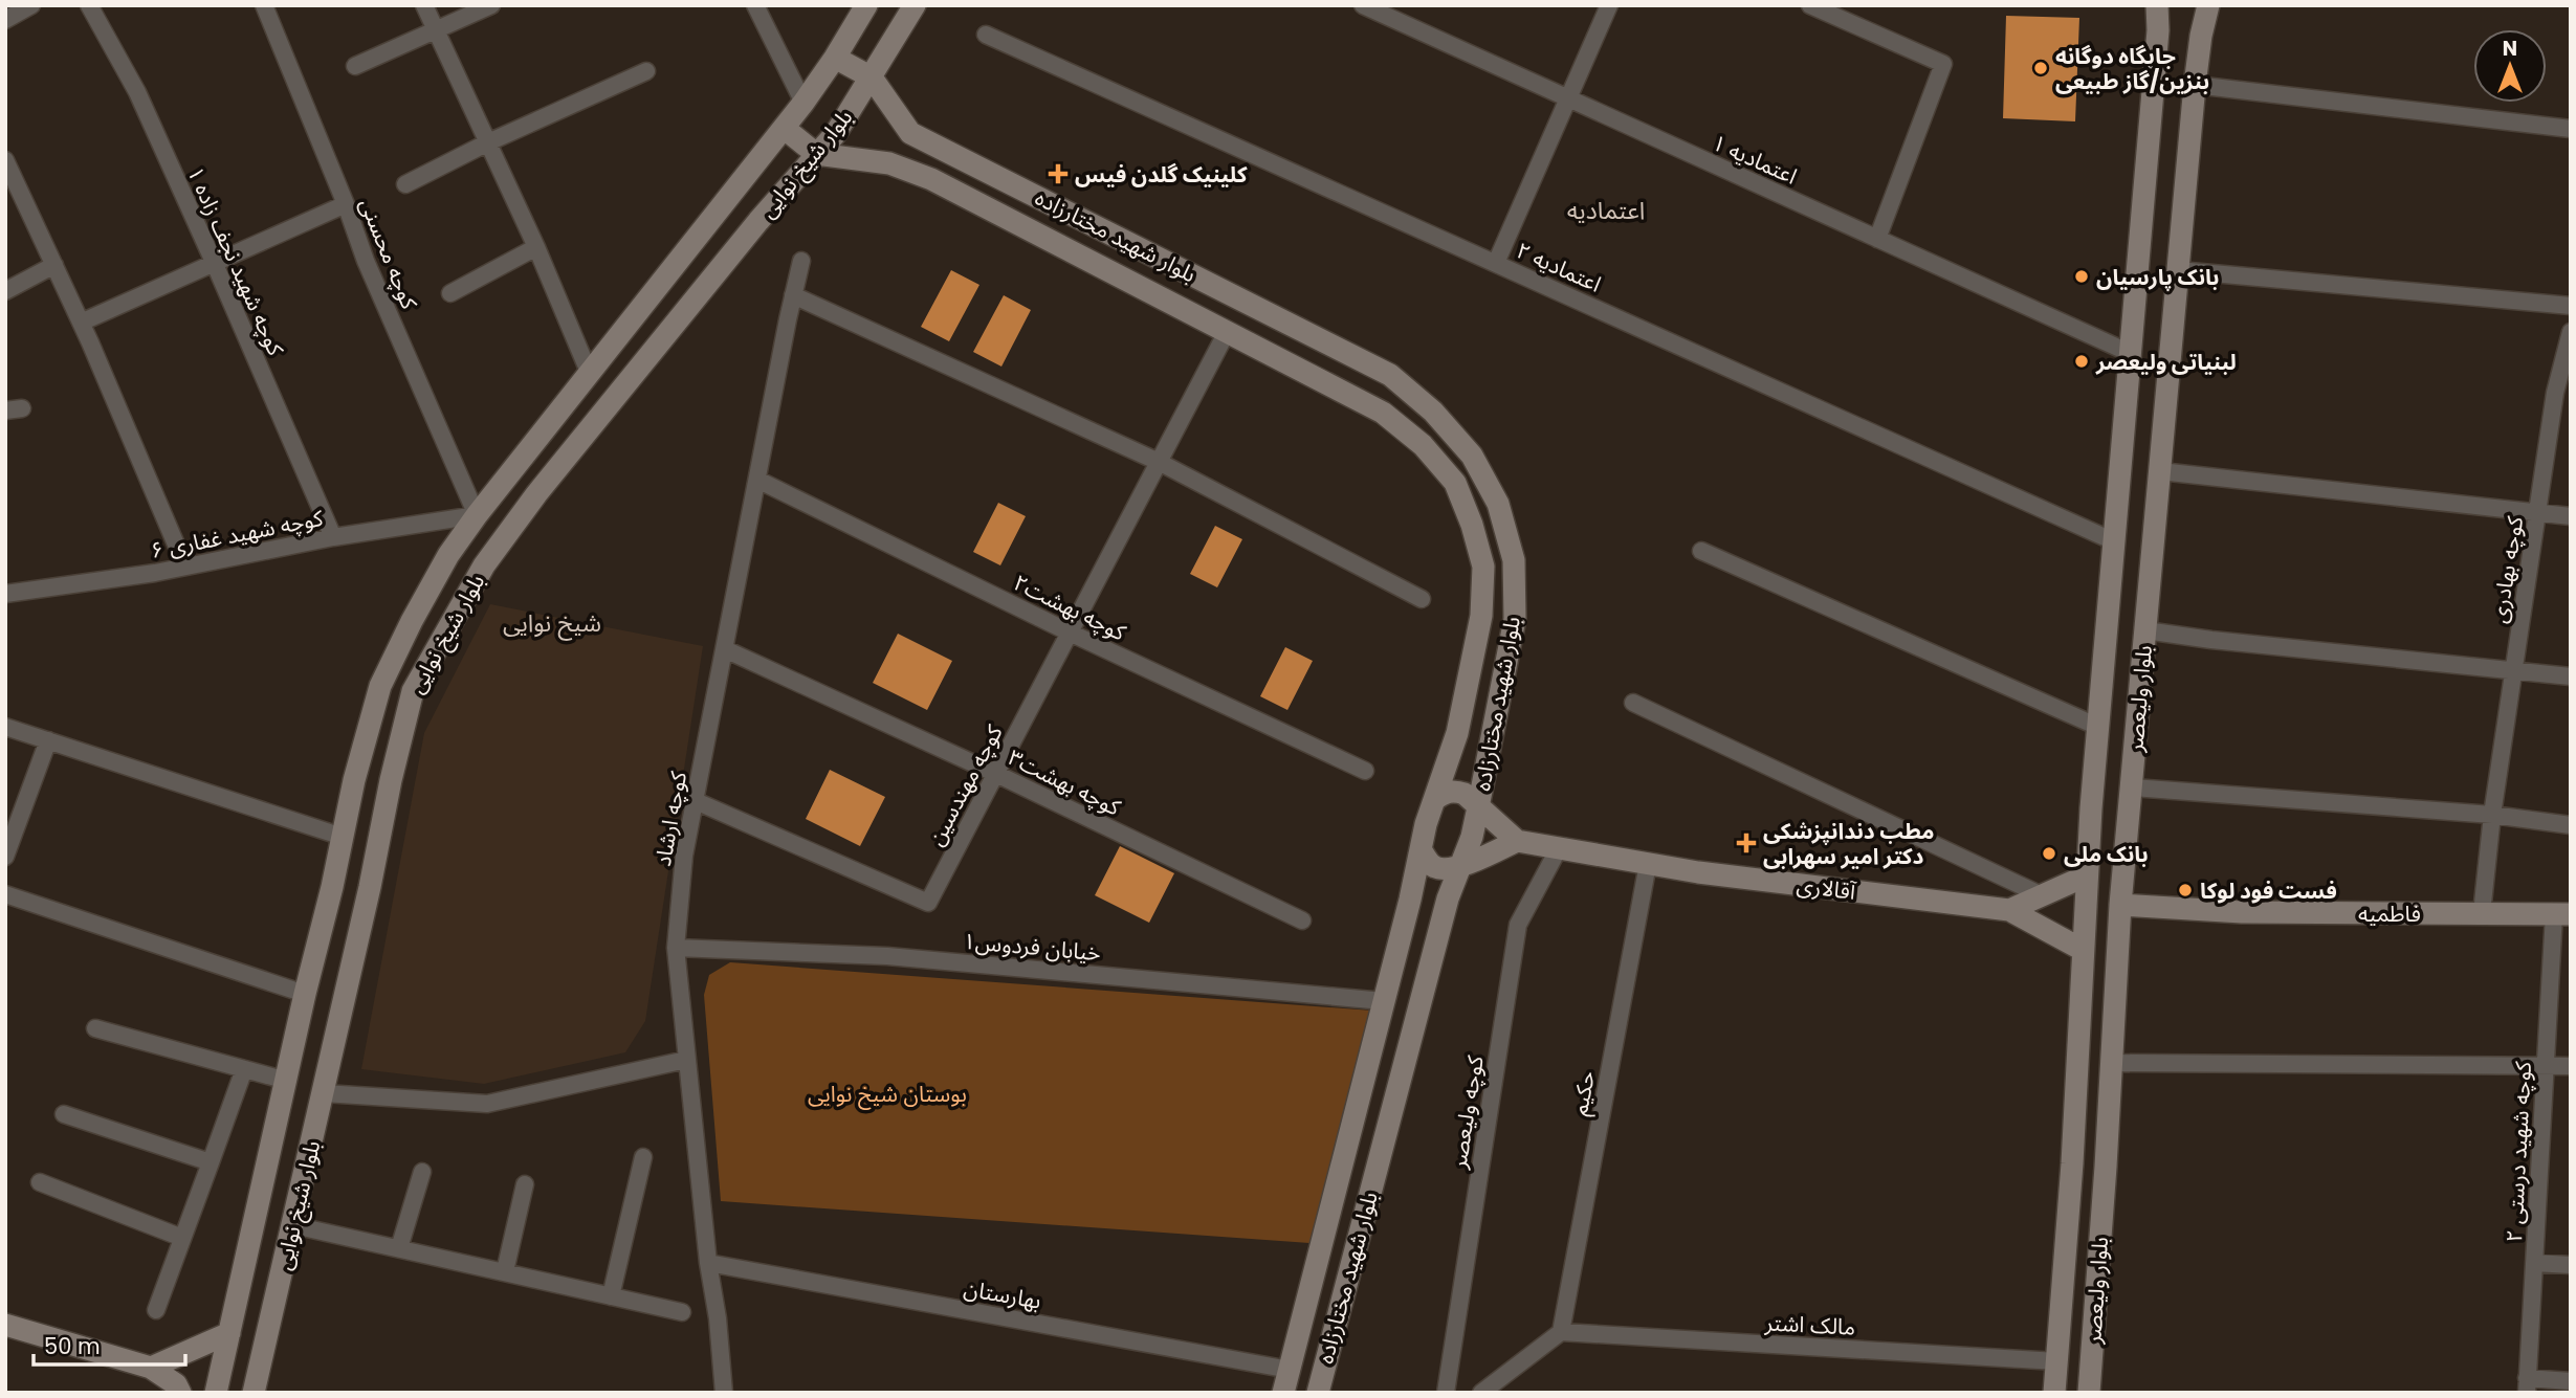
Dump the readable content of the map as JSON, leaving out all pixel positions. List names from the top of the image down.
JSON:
{
  "streets": {
    "main road": [
      "بلوار شیخ نوایی",
      "بلوار شهید مختارزاده",
      "بلوار ولیعصر",
      "آقالاری",
      "فاطمیه"
    ],
    "street": [
      "اعتمادیه ۱",
      "کوچه محسنی",
      "کوچه شهید نجف زاده ۱",
      "اعتمادیه ۲",
      "کوچه شهید غفاری ۶",
      "کوچه بهادری",
      "کوچه بهشت۲",
      "کوچه بهشت۳",
      "کوچه مهندسین",
      "کوچه ارشاد",
      "خیابان فردوس۱",
      "حکیم",
      "کوچه ولیعصر",
      "کوچه شهید درستی ۲",
      "بهارستان",
      "مالک اشتر"
    ]
  },
  "crossings": [
    ["اعتمادیه ۱", "بلوار ولیعصر"],
    ["بلوار شیخ نوایی", "بلوار شهید مختارزاده"],
    ["بلوار شیخ نوایی", "کوچه محسنی"],
    ["بلوار شیخ نوایی", "کوچه شهید غفاری ۶"],
    ["بلوار شهید مختارزاده", "کوچه مهندسین"],
    ["بلوار شهید مختارزاده", "خیابان فردوس۱"],
    ["بلوار شهید مختارزاده", "بهارستان"],
    ["کوچه محسنی", "کوچه شهید غفاری ۶"],
    ["کوچه شهید نجف زاده ۱", "کوچه شهید غفاری ۶"],
    ["اعتمادیه ۲", "بلوار ولیعصر"],
    ["کوچه بهادری", "فاطمیه"],
    ["کوچه بهشت۲", "کوچه مهندسین"],
    ["کوچه بهشت۲", "کوچه ارشاد"],
    ["بلوار ولیعصر", "فاطمیه"],
    ["بلوار ولیعصر", "مالک اشتر"],
    ["کوچه بهشت۳", "کوچه مهندسین"],
    ["کوچه بهشت۳", "کوچه ارشاد"],
    ["کوچه مهندسین", "کوچه ارشاد"],
    ["کوچه ارشاد", "خیابان فردوس۱"],
    ["کوچه ارشاد", "بهارستان"],
    ["آقالاری", "حکیم"],
    ["آقالاری", "کوچه ولیعصر"],
    ["فاطمیه", "کوچه شهید درستی ۲"],
    ["حکیم", "مالک اشتر"]
  ],
  "districts": ["اعتمادیه", "شیخ نوایی"],
  "parks": ["بوستان شیخ نوایی"],
  "places": {
    "other": [
      "جایگاه دوگانه بنزین/گاز طبیعی",
      "بانک پارسیان",
      "لبنیاتی ولیعصر",
      "بانک ملی",
      "فست فود لوکا"
    ],
    "health": ["کلینیک گلدن فیس", "مطب دندانپزشکی دکتر امیر سهرابی"]
  },
  "scale_bar": "50 m",
  "north": "top"
}
